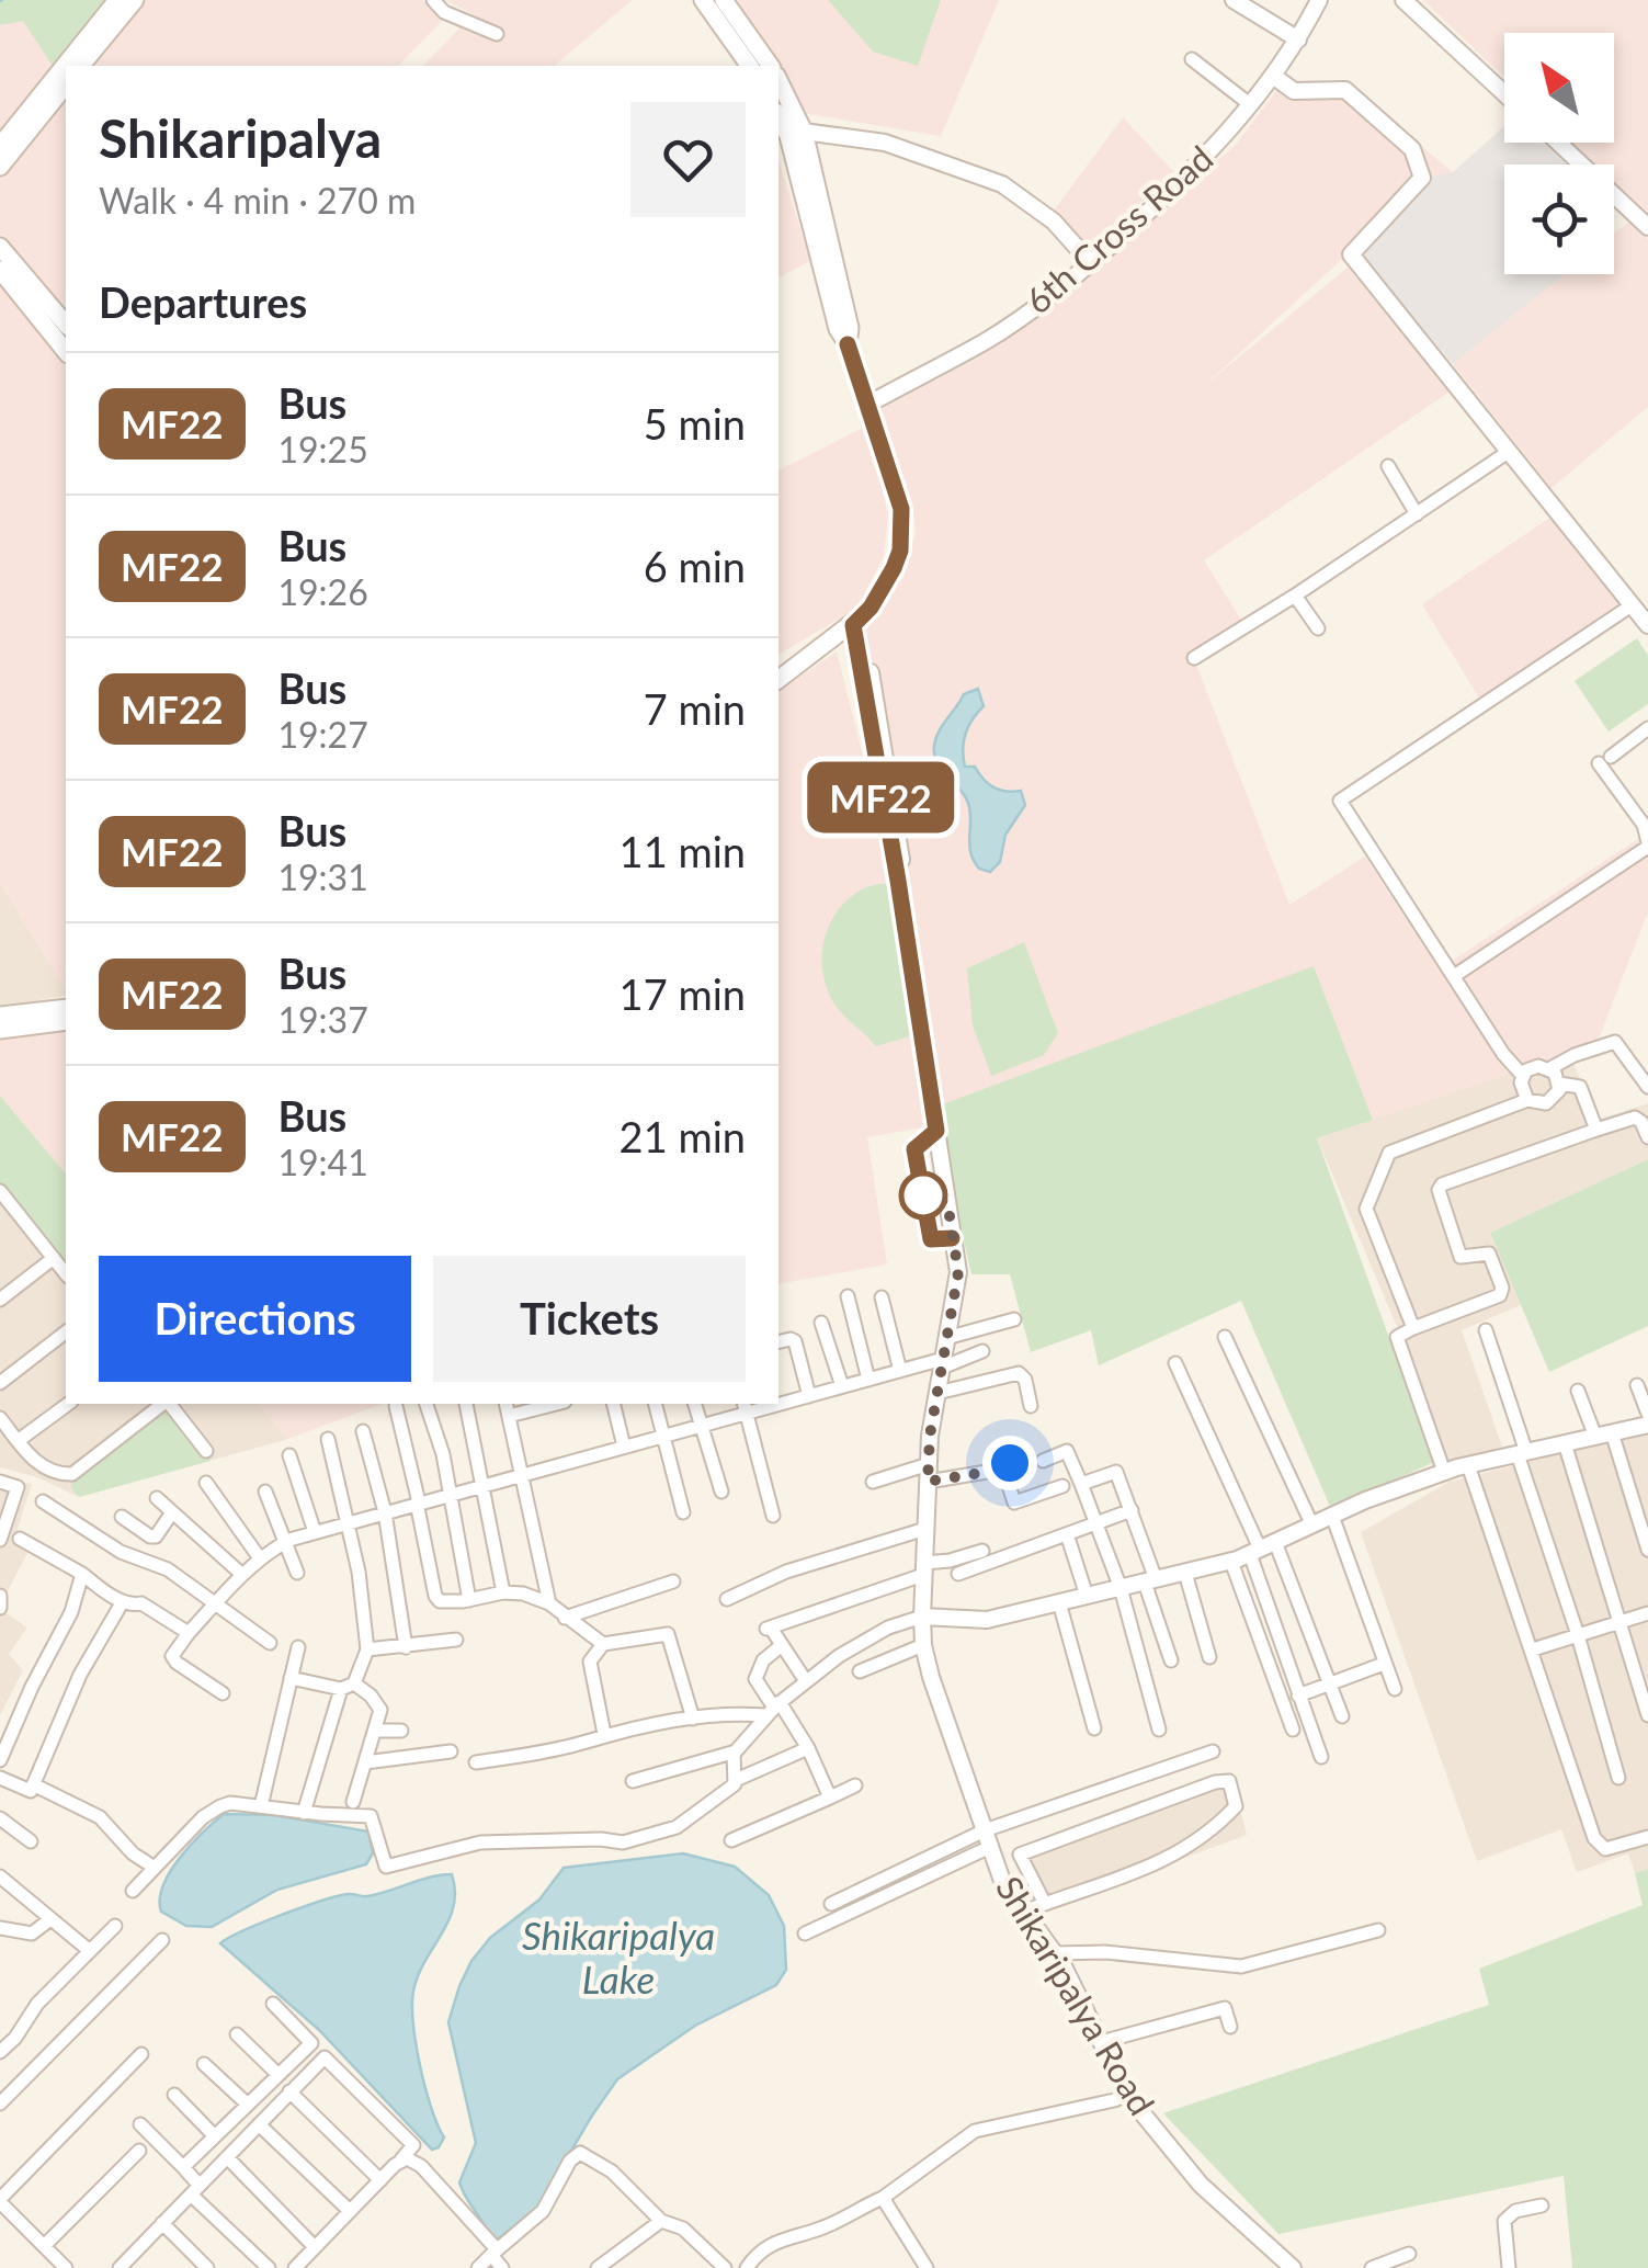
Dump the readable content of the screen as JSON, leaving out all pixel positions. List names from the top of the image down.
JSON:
{
  "streets": {
    "street": ["6th Cross Road", "Shikaripalya Road"]
  },
  "water": ["Shikaripalya Lake"],
  "lines": ["bus line MF22"],
  "north": "top left",
  "page": {
    "on_map": "MF22",
    "heading": [
      ["Shikaripalya", "Walk · 4 min · 270 m"],
      "Departures"
    ],
    "list": [
      {
        "mark": "MF22",
        "name": "Bus",
        "note": "19:25",
        "value": "5 min"
      },
      {
        "mark": "MF22",
        "name": "Bus",
        "note": "19:26",
        "value": "6 min"
      },
      {
        "mark": "MF22",
        "name": "Bus",
        "note": "19:27",
        "value": "7 min"
      },
      {
        "mark": "MF22",
        "name": "Bus",
        "note": "19:31",
        "value": "11 min"
      },
      {
        "mark": "MF22",
        "name": "Bus",
        "note": "19:37",
        "value": "17 min"
      },
      {
        "mark": "MF22",
        "name": "Bus",
        "note": "19:41",
        "value": "21 min"
      }
    ],
    "buttons": ["Directions", "Tickets"]
  }
}
